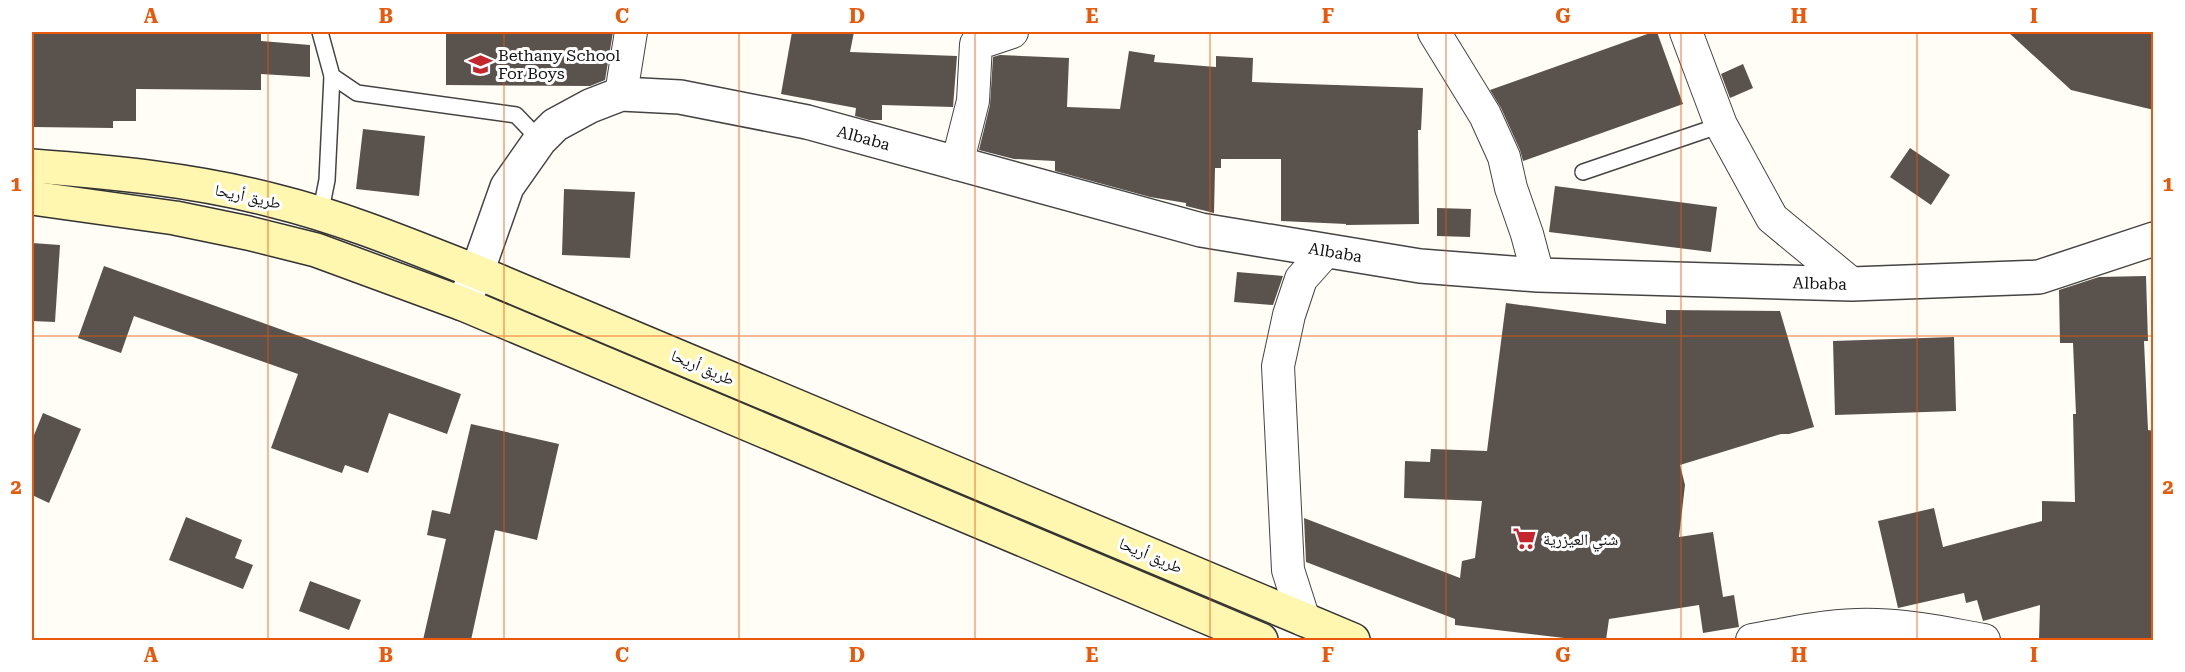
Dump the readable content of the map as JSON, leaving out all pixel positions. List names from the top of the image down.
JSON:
{
  "streets": {
    "main road": ["طريق أريحا"],
    "street": ["Albaba"]
  },
  "crossings": [
    ["Albaba", "طريق أريحا"]
  ],
  "places": {
    "school or university": ["Bethany School For Boys"],
    "supermarket": ["شني العيزرية"]
  },
  "grid": {
    "columns": [
      "A",
      "B",
      "C",
      "D",
      "E",
      "F",
      "G",
      "H",
      "I"
    ],
    "rows": ["1", "2"]
  }
}
